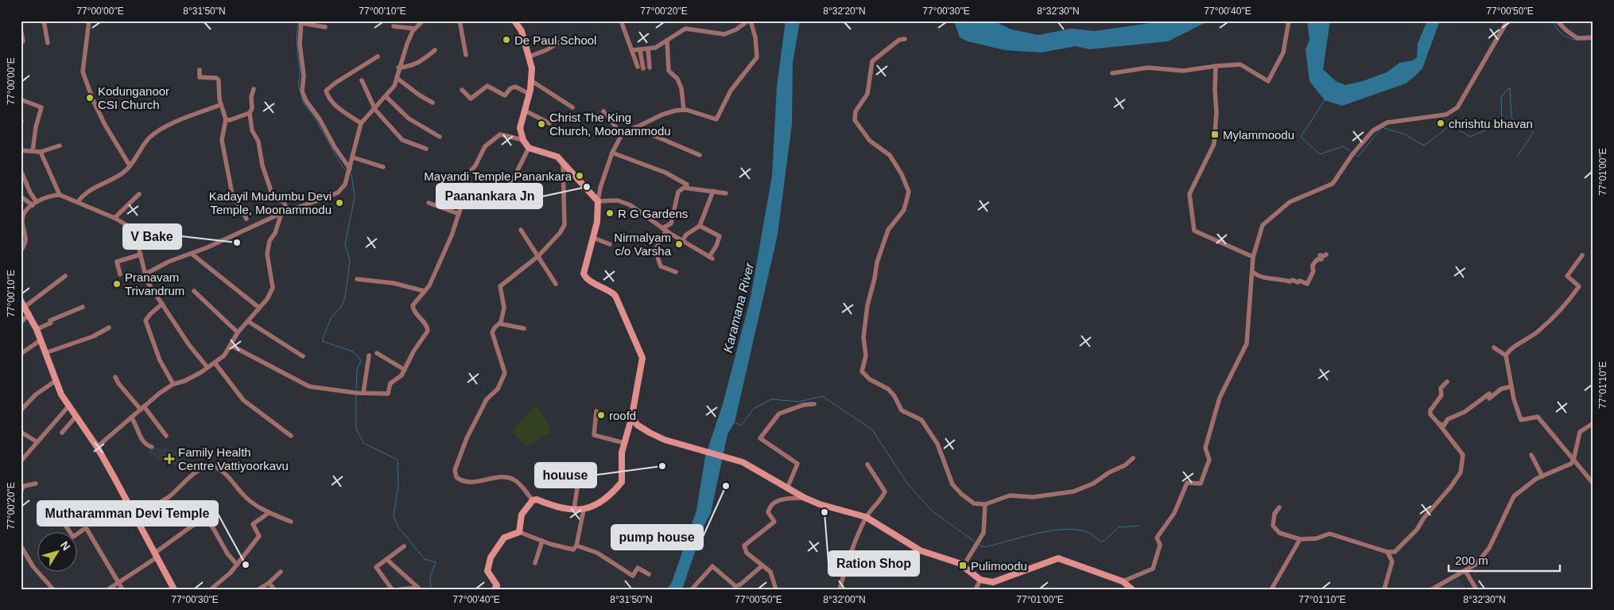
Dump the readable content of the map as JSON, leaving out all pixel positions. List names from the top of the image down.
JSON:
{
  "water": ["Karamana River"],
  "places": {
    "other": [
      "De Paul School",
      "Kodunganoor CSI Church",
      "chrishtu bhavan",
      "Christ The King Church, Moonammodu",
      "Mayandi Temple Panankara",
      "Paanankara Jn",
      "Kadayil Mudumbu Devi Temple, Moonammodu",
      "R G Gardens",
      "V Bake",
      "Nirmalyam c/o Varsha",
      "Pranavam Trivandrum",
      "roofd",
      "houuse",
      "pump house",
      "Ration Shop",
      "Mutharamman Devi Temple"
    ],
    "transit": ["Mylammoodu", "Pulimoodu"],
    "health": ["Family Health Centre Vattiyoorkavu"]
  },
  "scale_bar": "200 m",
  "north": "top right",
  "coordinates": [
    "77°00'00\"E",
    "8°31'50\"N",
    "77°00'10\"E",
    "77°00'20\"E",
    "8°32'20\"N",
    "77°00'30\"E",
    "8°32'30\"N",
    "77°00'40\"E",
    "77°00'50\"E",
    "77°01'00\"E",
    "77°01'10\"E",
    "8°32'00\"N"
  ]
}
